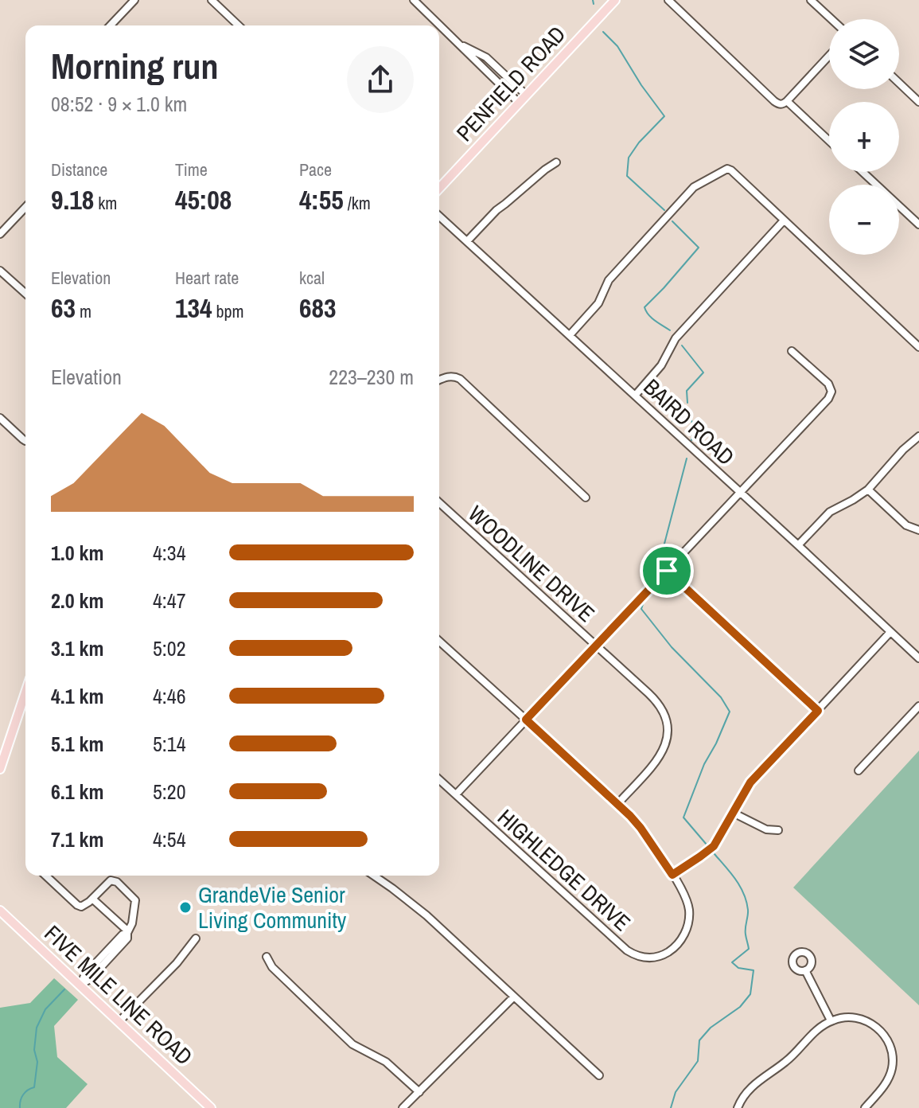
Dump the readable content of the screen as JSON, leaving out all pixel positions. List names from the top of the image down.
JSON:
{
  "streets": {
    "main road": ["PENFIELD ROAD", "FIVE MILE LINE ROAD"],
    "street": ["BAIRD ROAD", "WOODLINE DRIVE", "HIGHLEDGE DRIVE"]
  },
  "places": ["GrandeVie Senior Living Community"],
  "page": {
    "map_buttons": ["+", "−"],
    "heading": ["Morning run", "08:52 · 9 × 1.0 km"],
    "stats": [
      ["Distance", "9.18 km"],
      ["Time", "45:08"],
      ["Pace", "4:55 /km"],
      ["Elevation", "63 m"],
      ["Heart rate", "134 bpm"],
      ["kcal", "683"]
    ],
    "chart": ["Elevation", "223–230 m"],
    "list": [
      {
        "name": "1.0 km",
        "note": "4:34"
      },
      {
        "name": "2.0 km",
        "note": "4:47"
      },
      {
        "name": "3.1 km",
        "note": "5:02"
      },
      {
        "name": "4.1 km",
        "note": "4:46"
      },
      {
        "name": "5.1 km",
        "note": "5:14"
      },
      {
        "name": "6.1 km",
        "note": "5:20"
      },
      {
        "name": "7.1 km",
        "note": "4:54"
      }
    ]
  }
}
